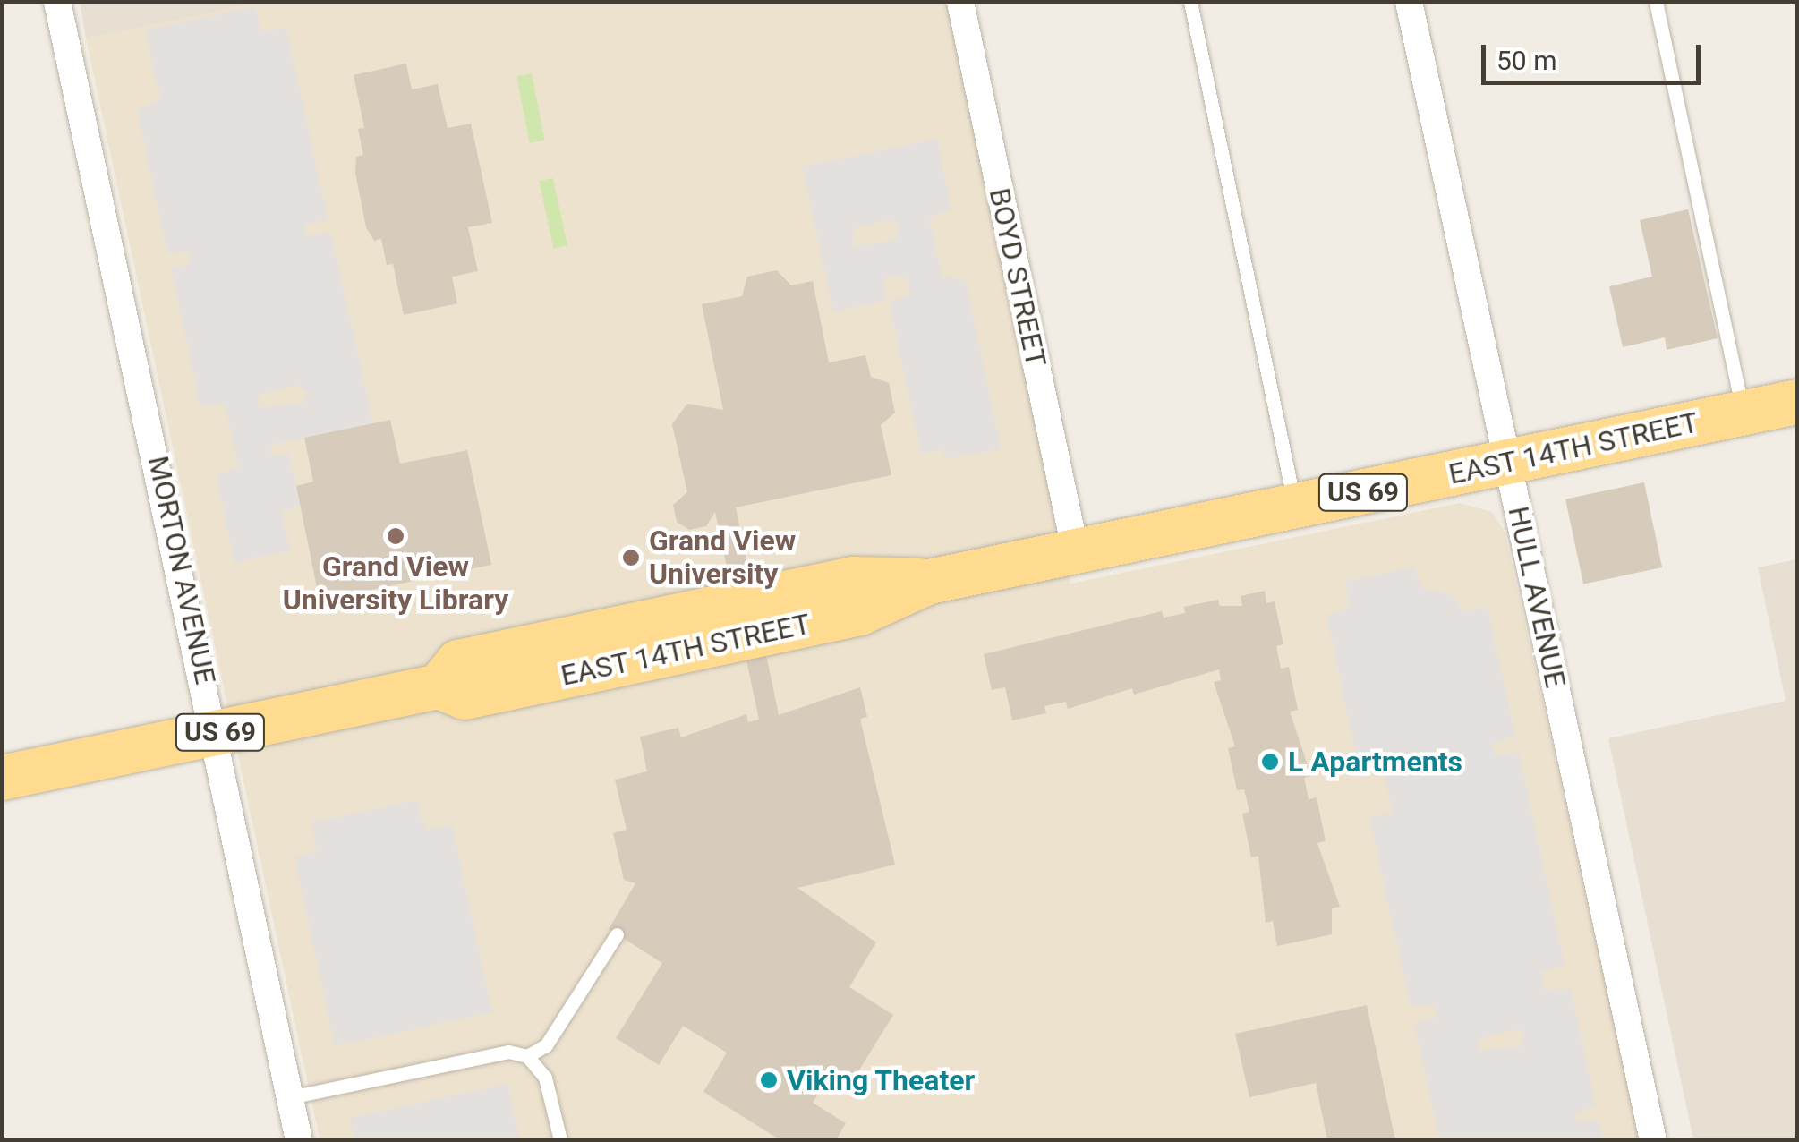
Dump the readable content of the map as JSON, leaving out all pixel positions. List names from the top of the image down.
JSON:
{
  "streets": {
    "main road": ["EAST 14TH STREET", "US 69"],
    "street": ["BOYD STREET", "MORTON AVENUE", "HULL AVENUE"]
  },
  "crossings": [
    ["BOYD STREET", "EAST 14TH STREET"],
    ["EAST 14TH STREET", "MORTON AVENUE"],
    ["EAST 14TH STREET", "HULL AVENUE"]
  ],
  "places": [
    "Grand View University Library",
    "Grand View University",
    "L Apartments",
    "Viking Theater"
  ],
  "scale_bar": "50 m"
}
